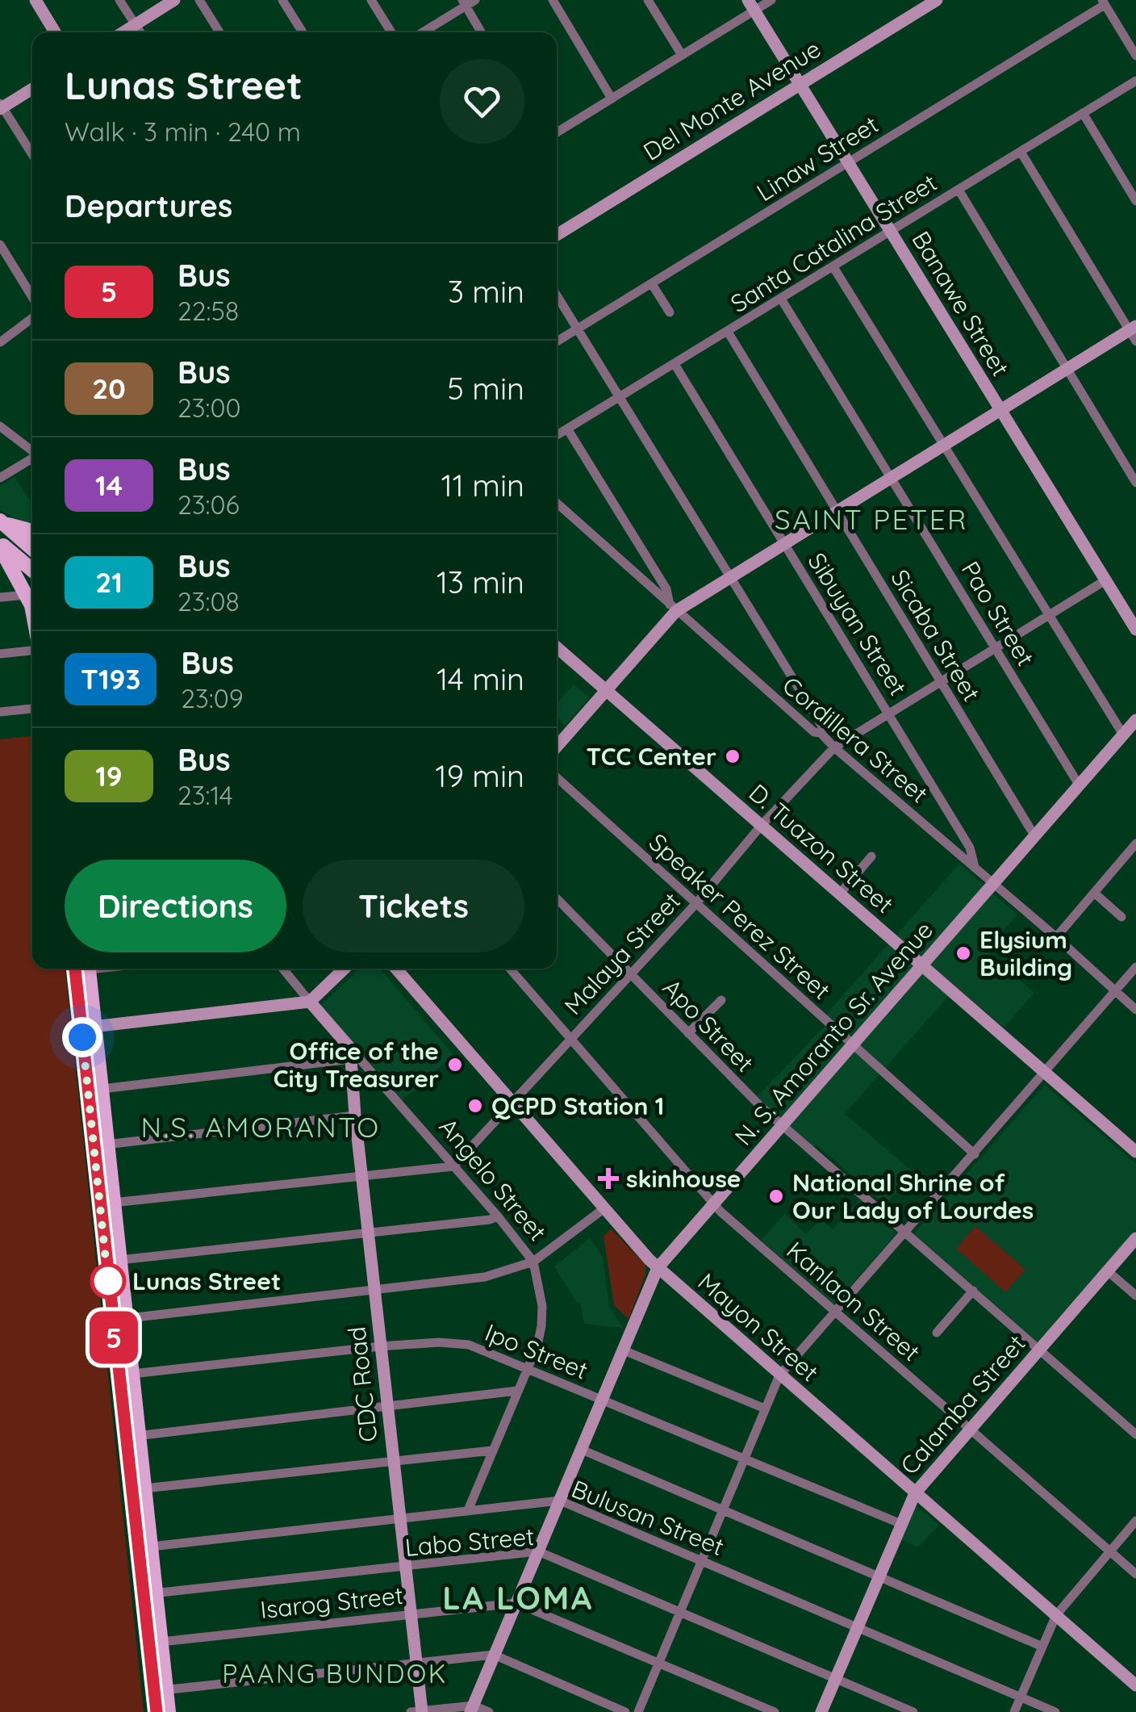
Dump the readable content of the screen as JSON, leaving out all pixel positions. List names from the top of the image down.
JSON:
{
  "streets": {
    "street": [
      "Del Monte Avenue",
      "Linaw Street",
      "Santa Catalina Street",
      "Banawe Street",
      "Pao Street",
      "Sibuyan Street",
      "Sicaba Street",
      "Cordillera Street",
      "D. Tuazon Street",
      "Speaker Perez Street",
      "Malaya Street",
      "Apo Street",
      "N. S. Amoranto Sr. Avenue",
      "Angelo Street",
      "Kanlaon Street",
      "Mayon Street",
      "Ipo Street",
      "CDC Road",
      "Calamba Street",
      "Bulusan Street",
      "Labo Street",
      "Isarog Street"
    ]
  },
  "crossings": [
    ["Del Monte Avenue", "Banawe Street"],
    ["Linaw Street", "Banawe Street"],
    ["Santa Catalina Street", "Banawe Street"],
    ["Santa Catalina Street", "Pao Street"],
    ["Santa Catalina Street", "Sibuyan Street"],
    ["Santa Catalina Street", "Sicaba Street"],
    ["Banawe Street", "Malaya Street"],
    ["Pao Street", "Malaya Street"],
    ["Pao Street", "N. S. Amoranto Sr. Avenue"],
    ["Sibuyan Street", "Cordillera Street"],
    ["Sibuyan Street", "Malaya Street"],
    ["Sicaba Street", "Malaya Street"],
    ["Sicaba Street", "N. S. Amoranto Sr. Avenue"],
    ["Cordillera Street", "Malaya Street"],
    ["Cordillera Street", "N. S. Amoranto Sr. Avenue"],
    ["D. Tuazon Street", "Malaya Street"],
    ["D. Tuazon Street", "N. S. Amoranto Sr. Avenue"],
    ["Speaker Perez Street", "Malaya Street"],
    ["Speaker Perez Street", "N. S. Amoranto Sr. Avenue"],
    ["Malaya Street", "Apo Street"],
    ["Malaya Street", "Angelo Street"],
    ["Malaya Street", "Kanlaon Street"],
    ["Malaya Street", "Mayon Street"],
    ["Apo Street", "N. S. Amoranto Sr. Avenue"],
    ["Apo Street", "Calamba Street"],
    ["N. S. Amoranto Sr. Avenue", "Kanlaon Street"],
    ["N. S. Amoranto Sr. Avenue", "Mayon Street"],
    ["N. S. Amoranto Sr. Avenue", "Ipo Street"],
    ["N. S. Amoranto Sr. Avenue", "Bulusan Street"],
    ["N. S. Amoranto Sr. Avenue", "Labo Street"],
    ["N. S. Amoranto Sr. Avenue", "Isarog Street"],
    ["Angelo Street", "Ipo Street"],
    ["Angelo Street", "CDC Road"],
    ["Angelo Street", "Bulusan Street"],
    ["Kanlaon Street", "Calamba Street"],
    ["Mayon Street", "Calamba Street"],
    ["Ipo Street", "CDC Road"],
    ["Ipo Street", "Calamba Street"],
    ["CDC Road", "Bulusan Street"],
    ["CDC Road", "Labo Street"],
    ["CDC Road", "Isarog Street"],
    ["Calamba Street", "Bulusan Street"],
    ["Calamba Street", "Labo Street"]
  ],
  "districts": [
    "SAINT PETER",
    "N.S. AMORANTO",
    "LA LOMA",
    "PAANG BUNDOK"
  ],
  "places": {
    "other": [
      "TCC Center",
      "Elysium Building",
      "Office of the City Treasurer",
      "QCPD Station 1",
      "National Shrine of Our Lady of Lourdes",
      "Lunas Street"
    ],
    "health": ["skinhouse"]
  },
  "lines": ["bus line 5"],
  "page": {
    "on_map": "5",
    "heading": [
      ["Lunas Street", "Walk · 3 min · 240 m"],
      "Departures"
    ],
    "list": [
      {
        "mark": "5",
        "name": "Bus",
        "note": "22:58",
        "value": "3 min"
      },
      {
        "mark": "20",
        "name": "Bus",
        "note": "23:00",
        "value": "5 min"
      },
      {
        "mark": "14",
        "name": "Bus",
        "note": "23:06",
        "value": "11 min"
      },
      {
        "mark": "21",
        "name": "Bus",
        "note": "23:08",
        "value": "13 min"
      },
      {
        "mark": "T193",
        "name": "Bus",
        "note": "23:09",
        "value": "14 min"
      },
      {
        "mark": "19",
        "name": "Bus",
        "note": "23:14",
        "value": "19 min"
      }
    ],
    "buttons": ["Directions", "Tickets"]
  }
}
